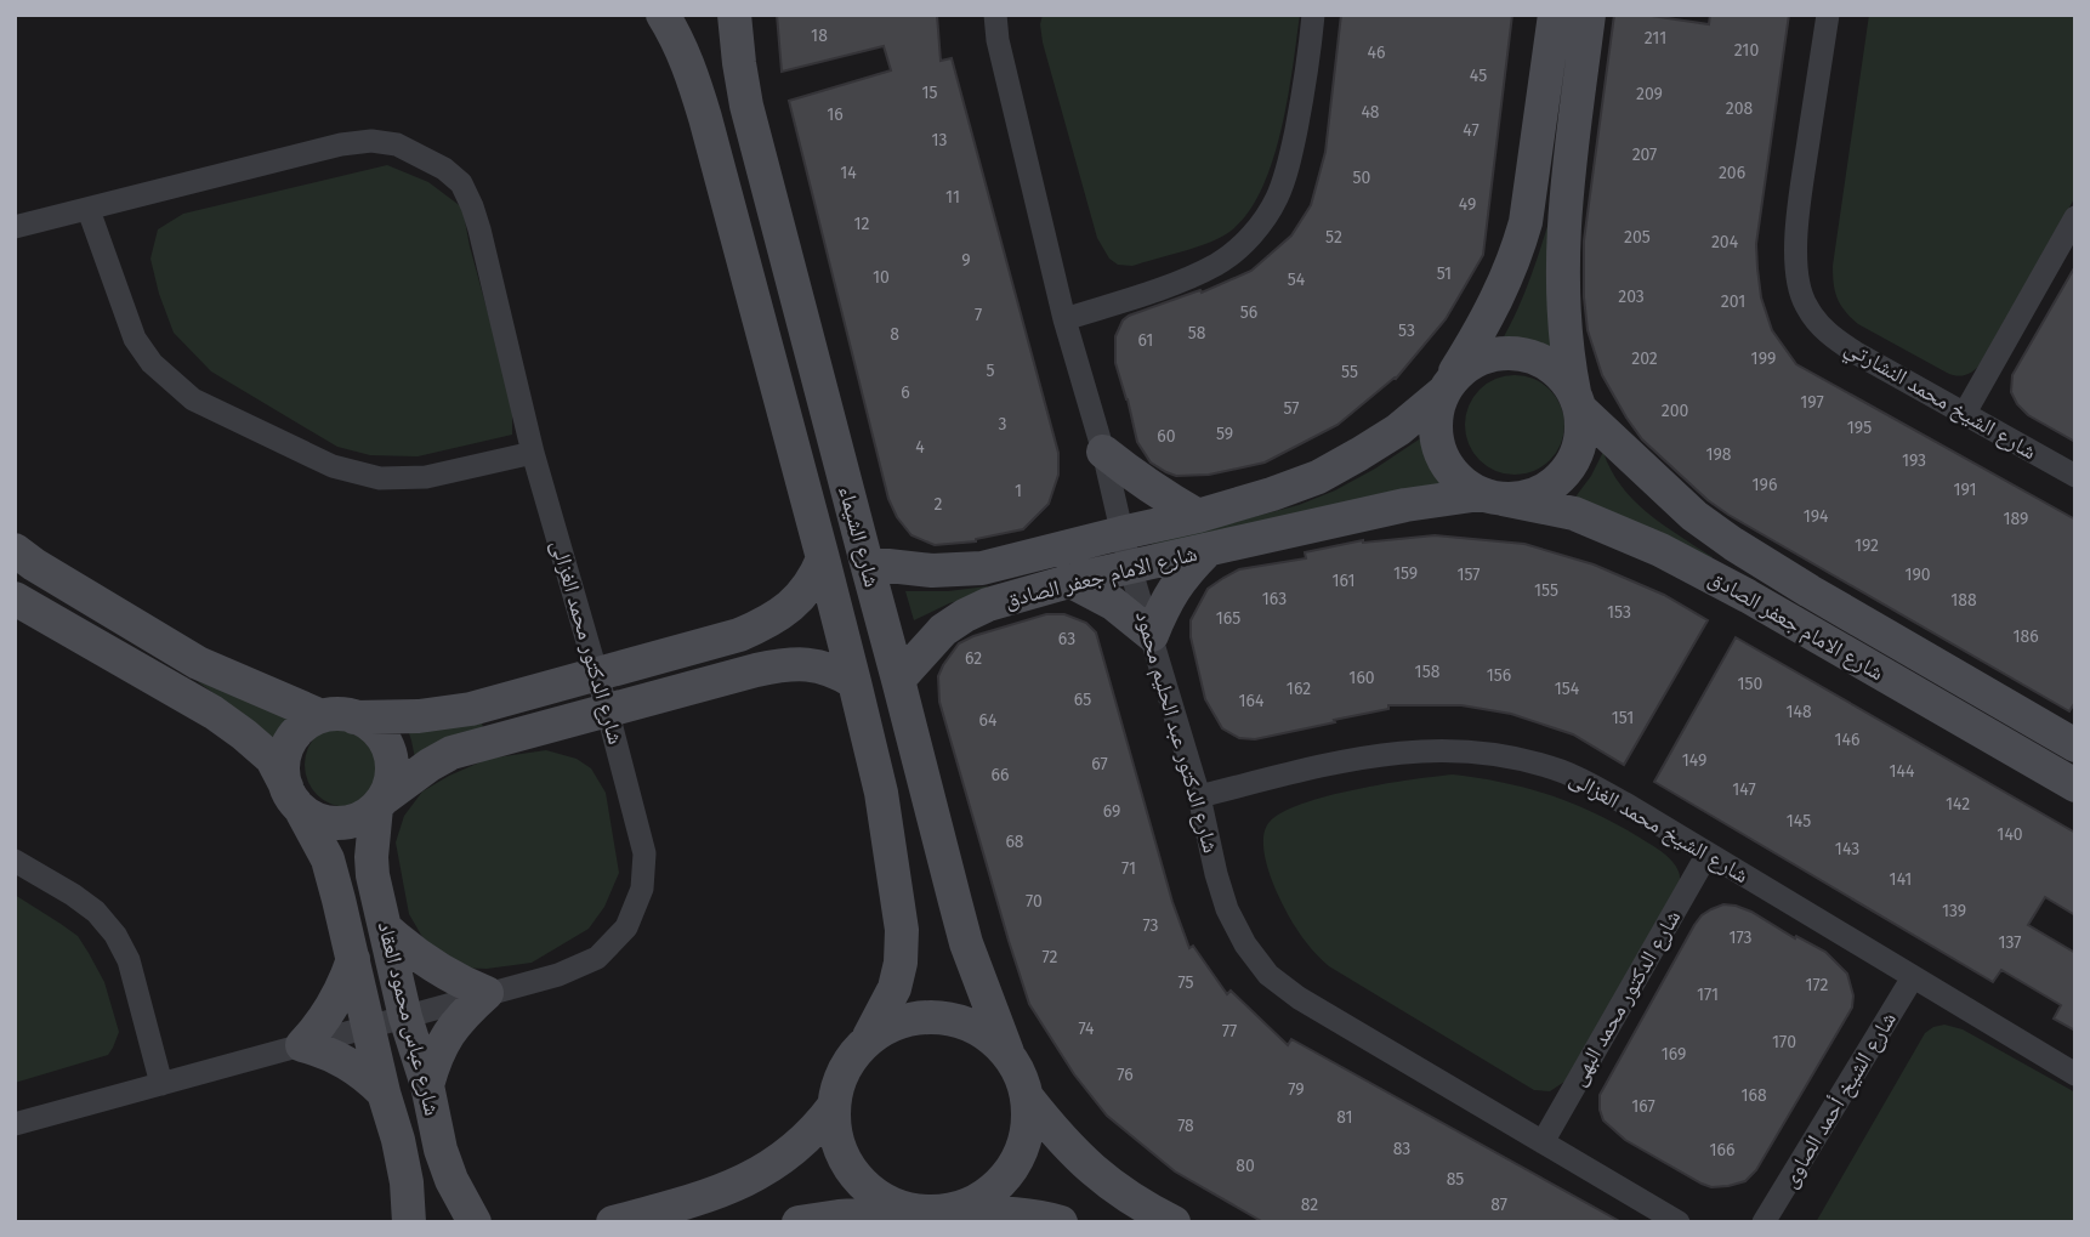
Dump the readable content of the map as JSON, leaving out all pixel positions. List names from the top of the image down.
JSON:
{
  "streets": {
    "street": [
      "شارع الشيخ محمد النشارتي",
      "شارع الشيماء",
      "شارع الامام جعفر الصادق",
      "شارع الدكتور محمد الغزالى",
      "شارع الدكتور عبد الحليم محمود",
      "شارع الشيخ محمد الغزالى",
      "شارع الدكتور محمد البهى",
      "شارع عباس محمود العقاد",
      "شارع الشيخ أحمد الصاوى"
    ]
  },
  "crossings": [
    ["شارع الشيماء", "شارع الامام جعفر الصادق"],
    ["شارع الامام جعفر الصادق", "شارع الدكتور عبد الحليم محمود"],
    ["شارع الدكتور محمد الغزالى", "شارع عباس محمود العقاد"],
    ["شارع الدكتور عبد الحليم محمود", "شارع الشيخ محمد الغزالى"],
    ["شارع الدكتور عبد الحليم محمود", "شارع الدكتور محمد البهى"],
    ["شارع الشيخ محمد الغزالى", "شارع الدكتور محمد البهى"],
    ["شارع الشيخ محمد الغزالى", "شارع الشيخ أحمد الصاوى"]
  ],
  "house_numbers": [
    "18",
    "211",
    "210",
    "46",
    "45",
    "15",
    "209",
    "208",
    "48",
    "16",
    "47",
    "13",
    "207",
    "14",
    "206",
    "50",
    "11",
    "49",
    "12",
    "52",
    "205",
    "204",
    "9",
    "51",
    "10",
    "54",
    "203",
    "201",
    "56",
    "7",
    "53",
    "58",
    "8",
    "61",
    "202",
    "199",
    "5",
    "55",
    "6",
    "197",
    "57",
    "200",
    "3",
    "195",
    "59",
    "60",
    "4",
    "198",
    "193",
    "196",
    "191",
    "1",
    "2",
    "194",
    "189",
    "192",
    "159",
    "157",
    "190",
    "161",
    "155",
    "163",
    "188",
    "153",
    "165",
    "186",
    "63",
    "62",
    "158",
    "156",
    "160",
    "150",
    "162",
    "154",
    "65",
    "164",
    "148",
    "151",
    "64",
    "146",
    "149",
    "67",
    "144",
    "66",
    "147",
    "142",
    "69",
    "145",
    "140",
    "68",
    "143",
    "71",
    "141",
    "70",
    "139",
    "73",
    "173",
    "137",
    "72",
    "75",
    "172",
    "171",
    "74",
    "77",
    "170",
    "169",
    "76",
    "79",
    "168",
    "167",
    "81",
    "78",
    "83",
    "166",
    "80",
    "85",
    "82",
    "87"
  ]
}
